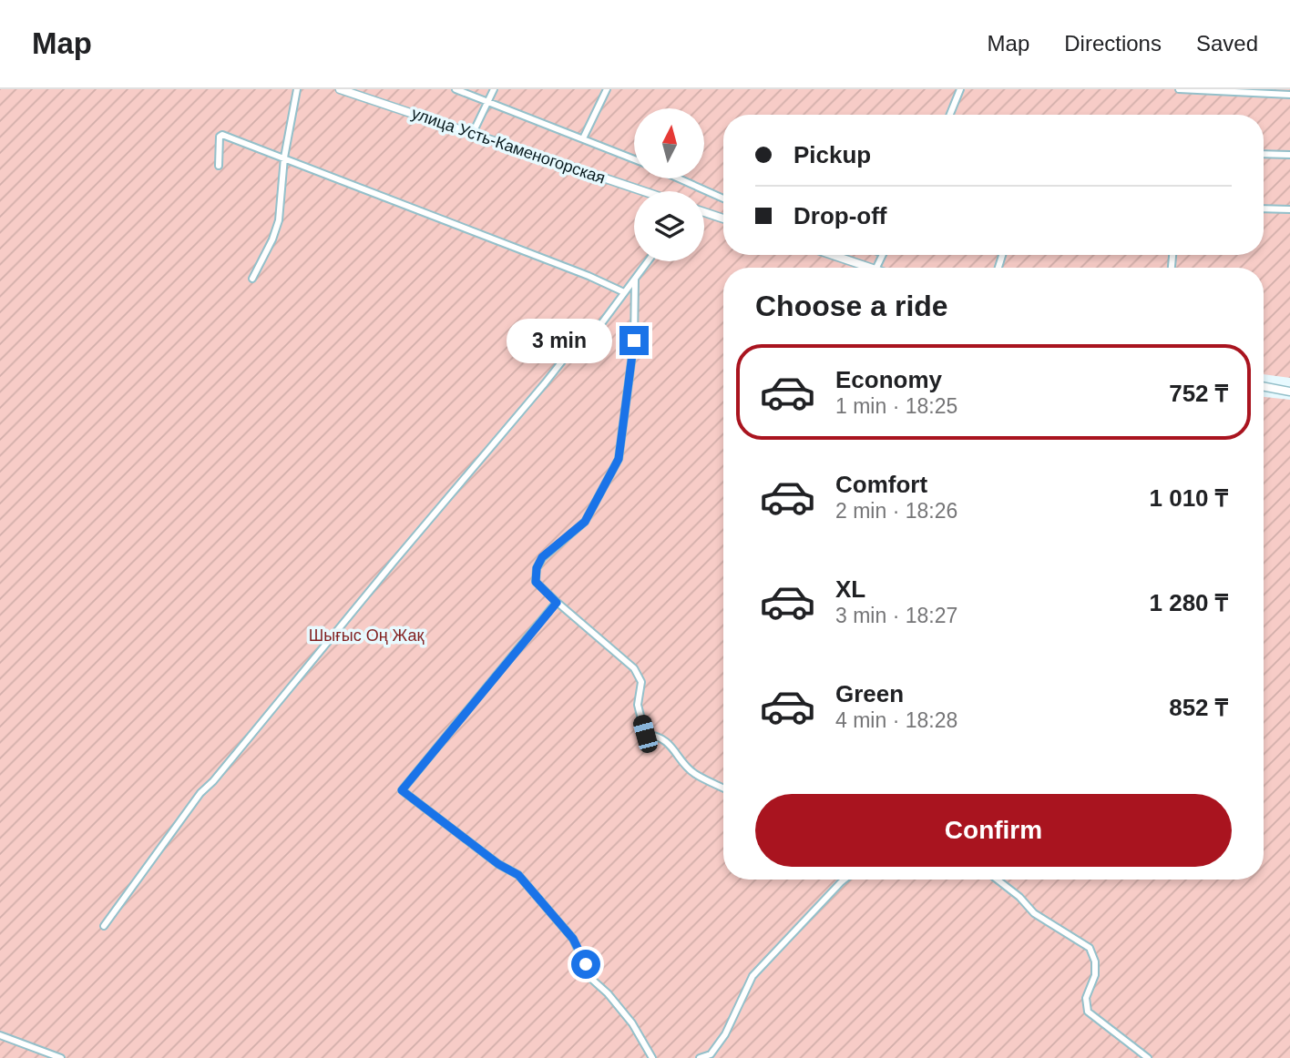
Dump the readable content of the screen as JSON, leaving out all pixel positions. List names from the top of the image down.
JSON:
{
  "streets": {
    "street": ["улица Усть-Каменогорская"]
  },
  "parks": ["Шығыс Оң Жақ"],
  "north": "top",
  "page": {
    "header": "Map",
    "nav": ["Map", "Directions", "Saved"],
    "banner": ["Pickup", "Drop-off"],
    "heading": "Choose a ride",
    "bubble": "3 min",
    "list": [
      {
        "name": "Economy",
        "note": "1 min · 18:25",
        "value": "752 ₸"
      },
      {
        "name": "Comfort",
        "note": "2 min · 18:26",
        "value": "1 010 ₸"
      },
      {
        "name": "XL",
        "note": "3 min · 18:27",
        "value": "1 280 ₸"
      },
      {
        "name": "Green",
        "note": "4 min · 18:28",
        "value": "852 ₸"
      }
    ],
    "buttons": "Confirm"
  }
}
